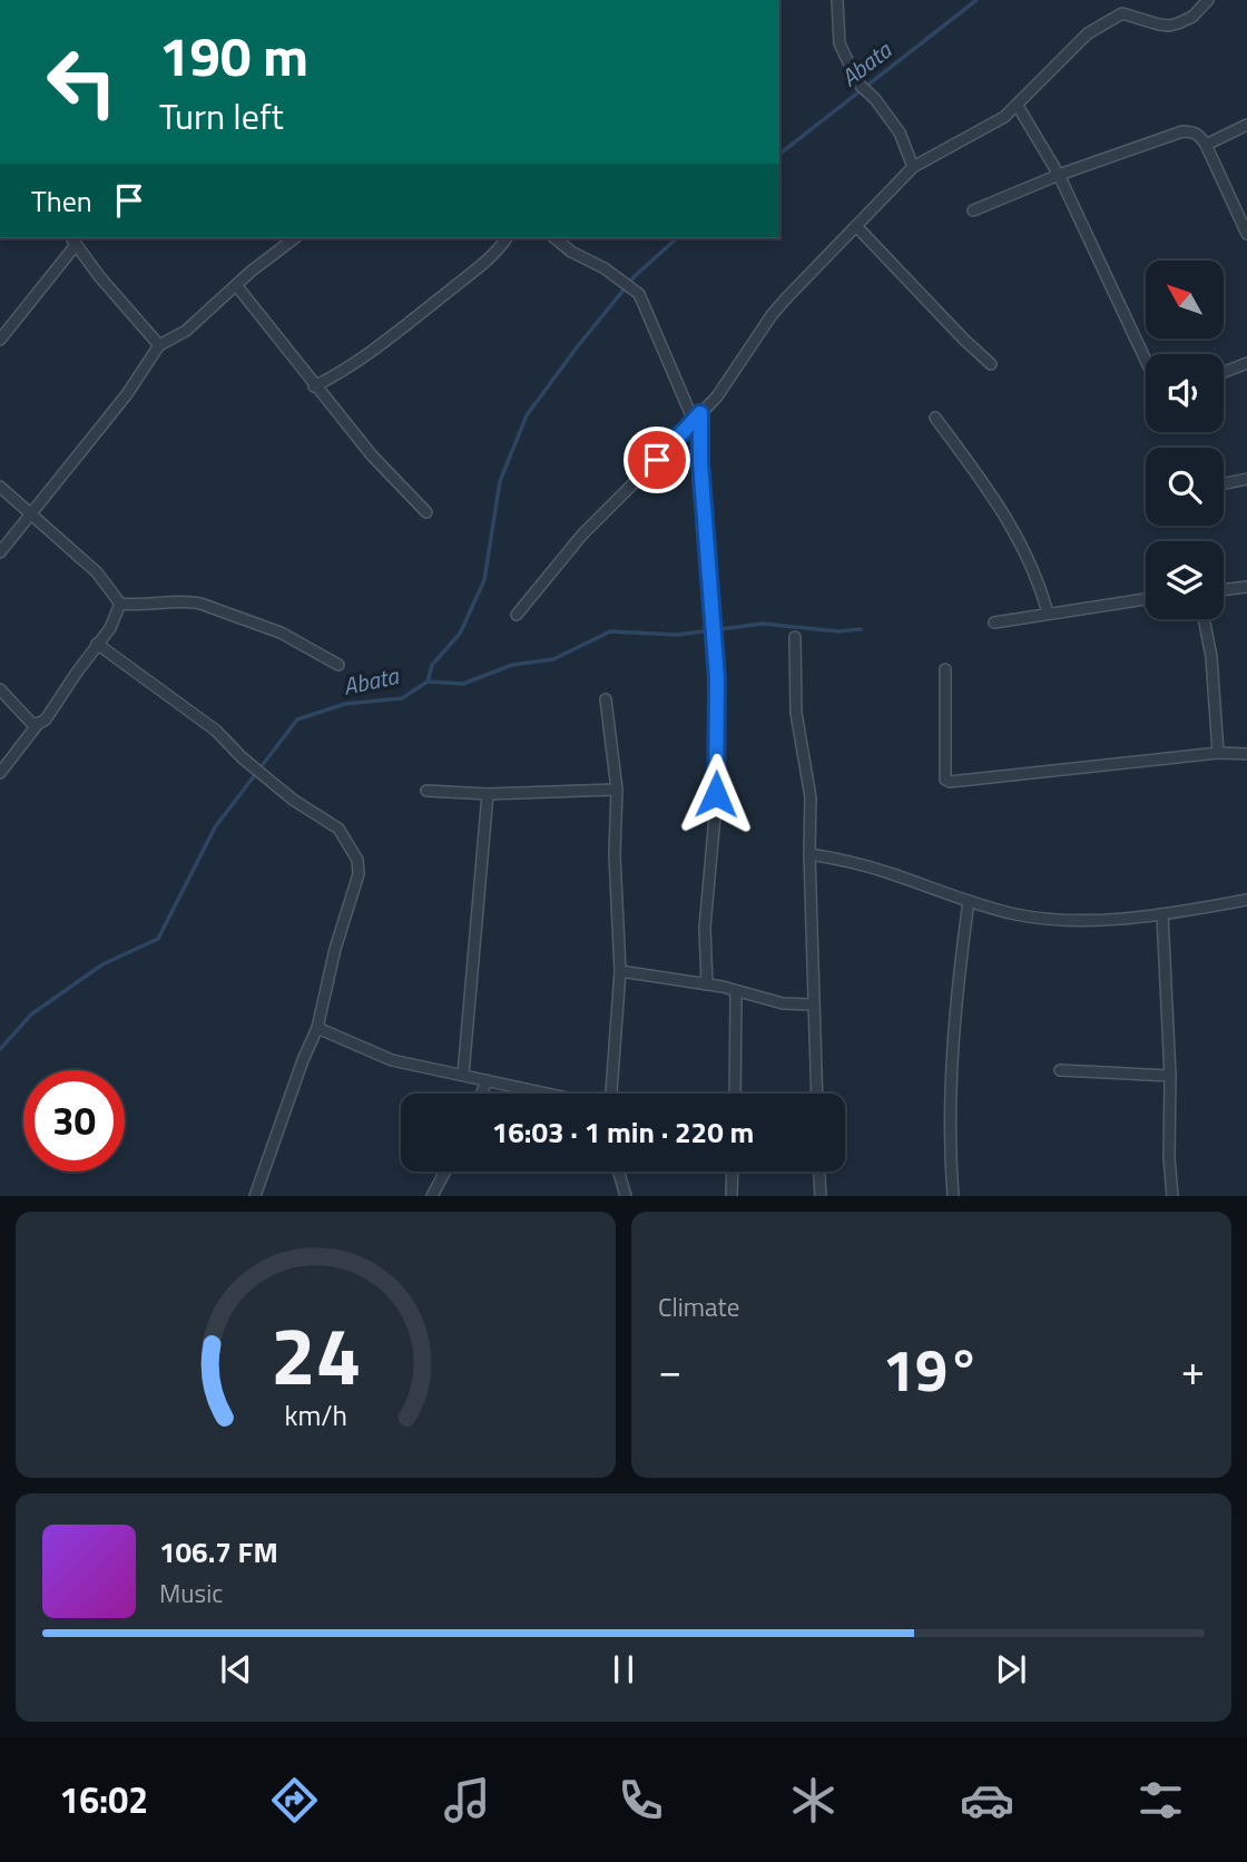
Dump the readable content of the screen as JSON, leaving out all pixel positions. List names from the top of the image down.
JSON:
{
  "water": ["Abata"],
  "north": "top left",
  "page": {
    "turn": ["190 m", "Turn left"],
    "then": "Then",
    "limit": "30",
    "trip": "16:03 · 1 min · 220 m",
    "tile": "Climate",
    "heat": ["−", "19°", "+"],
    "song": ["106.7 FM", "Music"],
    "tabs": "16:02",
    "gauge": ["24", "km/h"]
  }
}
